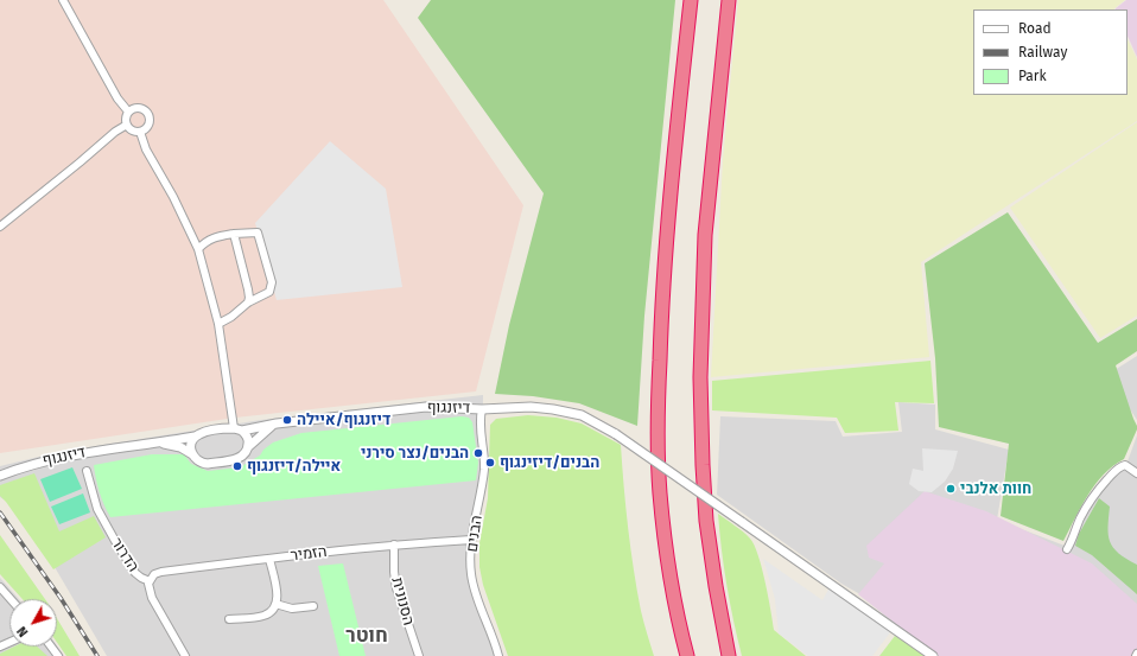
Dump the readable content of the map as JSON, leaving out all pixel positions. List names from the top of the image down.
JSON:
{
  "streets": {
    "street": [
      "דיזנגוף",
      "הבנים",
      "הזמיר",
      "הדרור",
      "הסנונית"
    ]
  },
  "crossings": [
    ["דיזנגוף", "הבנים"],
    ["הבנים", "הזמיר"],
    ["הזמיר", "הדרור"],
    ["הזמיר", "הסנונית"]
  ],
  "districts": ["חוטר"],
  "places": [
    "דיזנגוף/איילה",
    "הבנים/נצר סירני",
    "הבנים/דיזינגוף",
    "איילה/דיזנגוף",
    "חוות אלנבי"
  ],
  "legend": ["Road", "Railway", "Park"],
  "north": "bottom left"
}
